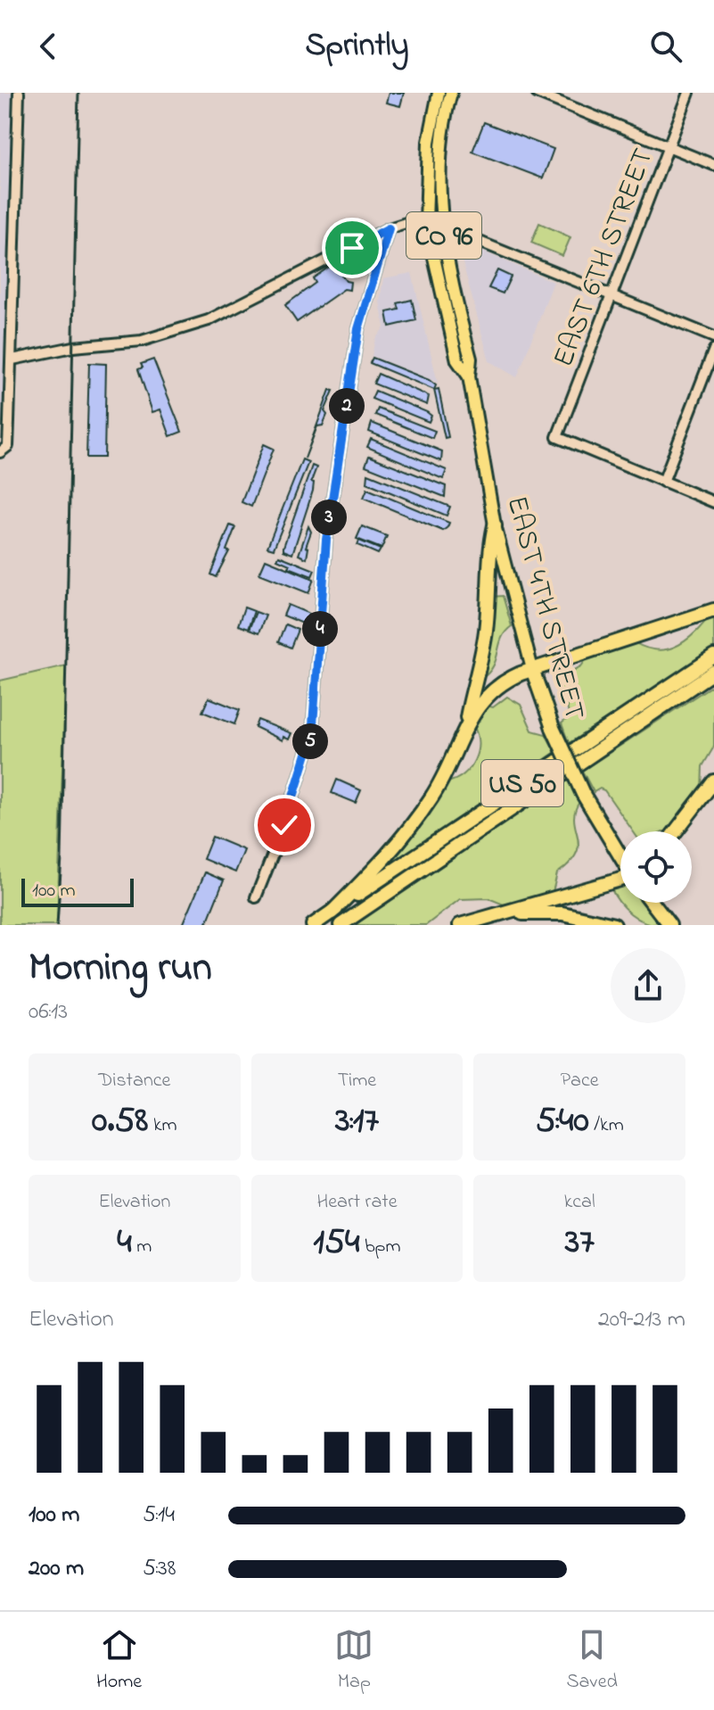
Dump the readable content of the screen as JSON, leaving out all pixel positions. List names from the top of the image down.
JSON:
{
  "streets": {
    "highway": ["CO 96", "EAST 4TH STREET", "US 50"],
    "street": ["EAST 6TH STREET"]
  },
  "crossings": [
    ["CO 96", "EAST 4TH STREET"],
    ["CO 96", "US 50"]
  ],
  "scale_bar": "100 m",
  "page": {
    "header": "Sprintly",
    "pins": [
      "2",
      "3",
      "4",
      "5"
    ],
    "scale": "100 m",
    "heading": ["Morning run", "06:13"],
    "stats": [
      ["Distance", "0.58 km"],
      ["Time", "3:17"],
      ["Pace", "5:40 /km"],
      ["Elevation", "4 m"],
      ["Heart rate", "154 bpm"],
      ["kcal", "37"]
    ],
    "chart": ["Elevation", "209–213 m"],
    "list": [
      {
        "name": "100 m",
        "note": "5:14"
      },
      {
        "name": "200 m",
        "note": "5:38"
      }
    ],
    "tabs": ["Home", "Map", "Saved"]
  }
}
